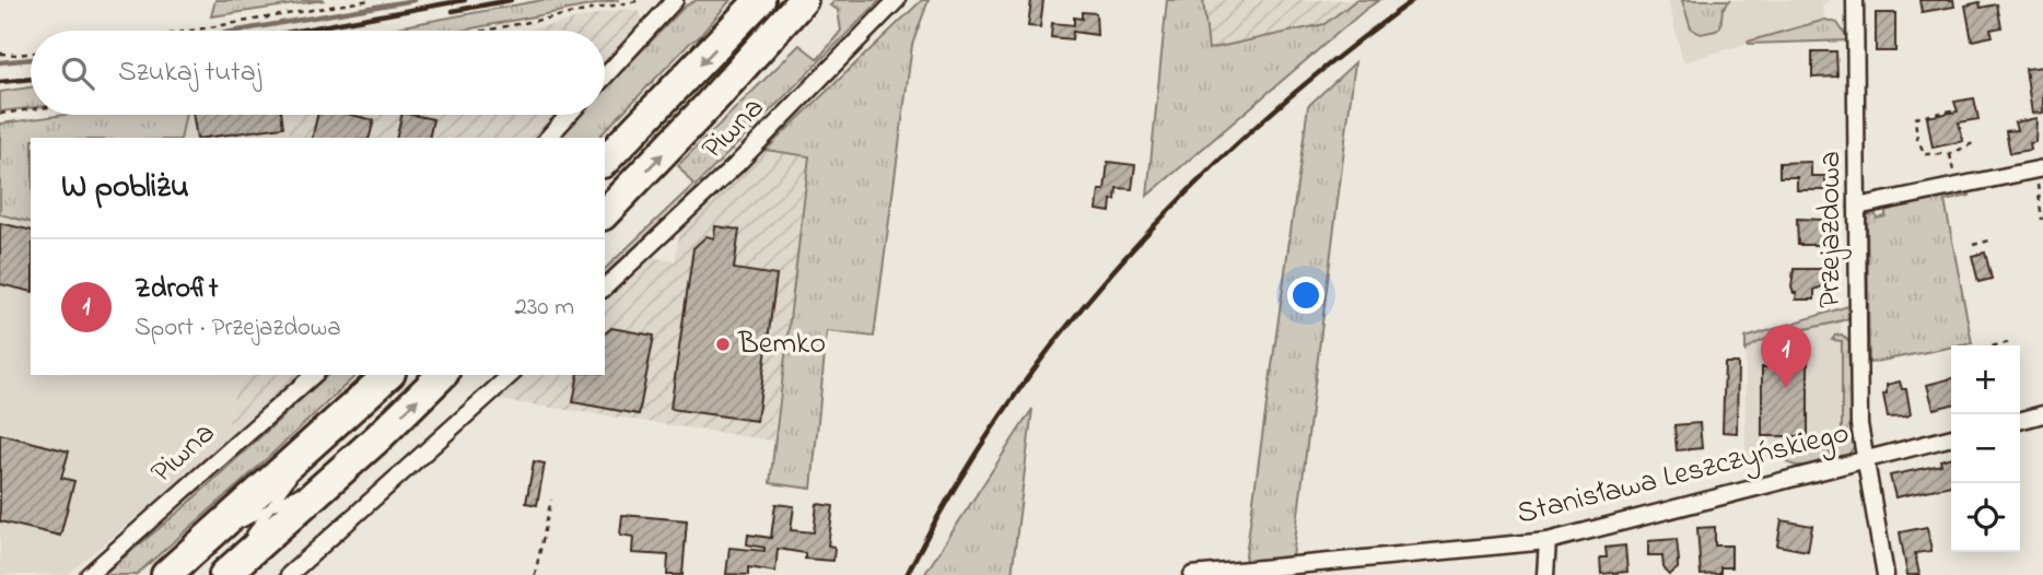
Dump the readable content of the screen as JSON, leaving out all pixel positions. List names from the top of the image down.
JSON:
{
  "streets": {
    "street": ["Piwna", "Przejazdowa", "Stanisława Leszczyńskiego"]
  },
  "crossings": [
    ["Przejazdowa", "Stanisława Leszczyńskiego"]
  ],
  "places": ["Bemko"],
  "page": {
    "search": "Szukaj tutaj",
    "heading": "W pobliżu",
    "list": [
      {
        "mark": "1",
        "name": "Zdrofit",
        "note": "Sport · Przejazdowa",
        "value": "230 m"
      }
    ],
    "pins": "1",
    "map_buttons": ["+", "−"]
  }
}
